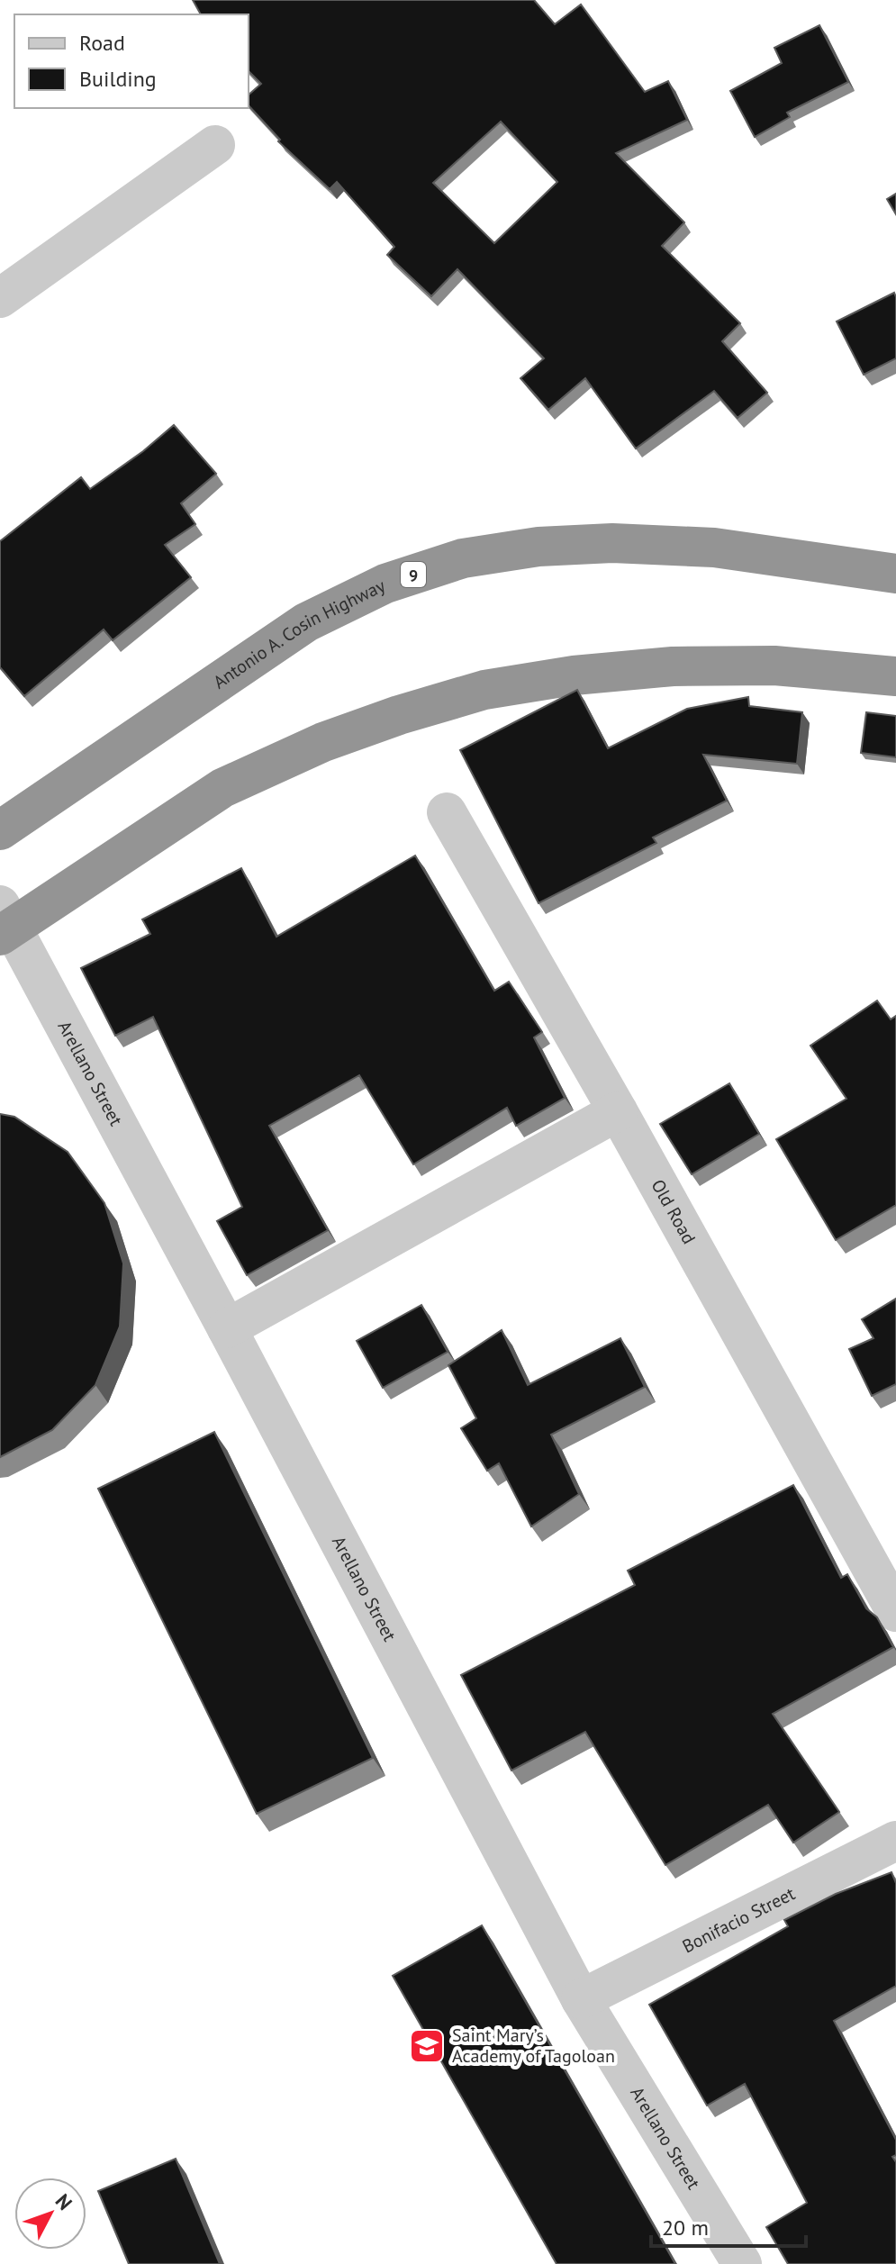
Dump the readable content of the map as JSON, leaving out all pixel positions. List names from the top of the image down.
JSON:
{
  "streets": {
    "highway": ["9", "Antonio A. Cosin Highway"],
    "street": ["Arellano Street", "Old Road", "Bonifacio Street"]
  },
  "crossings": [
    ["Arellano Street", "Bonifacio Street"]
  ],
  "places": {
    "school or university": ["Saint Mary’s Academy of Tagoloan"]
  },
  "legend": ["Road", "Building"],
  "scale_bar": "20 m",
  "north": "top right"
}
